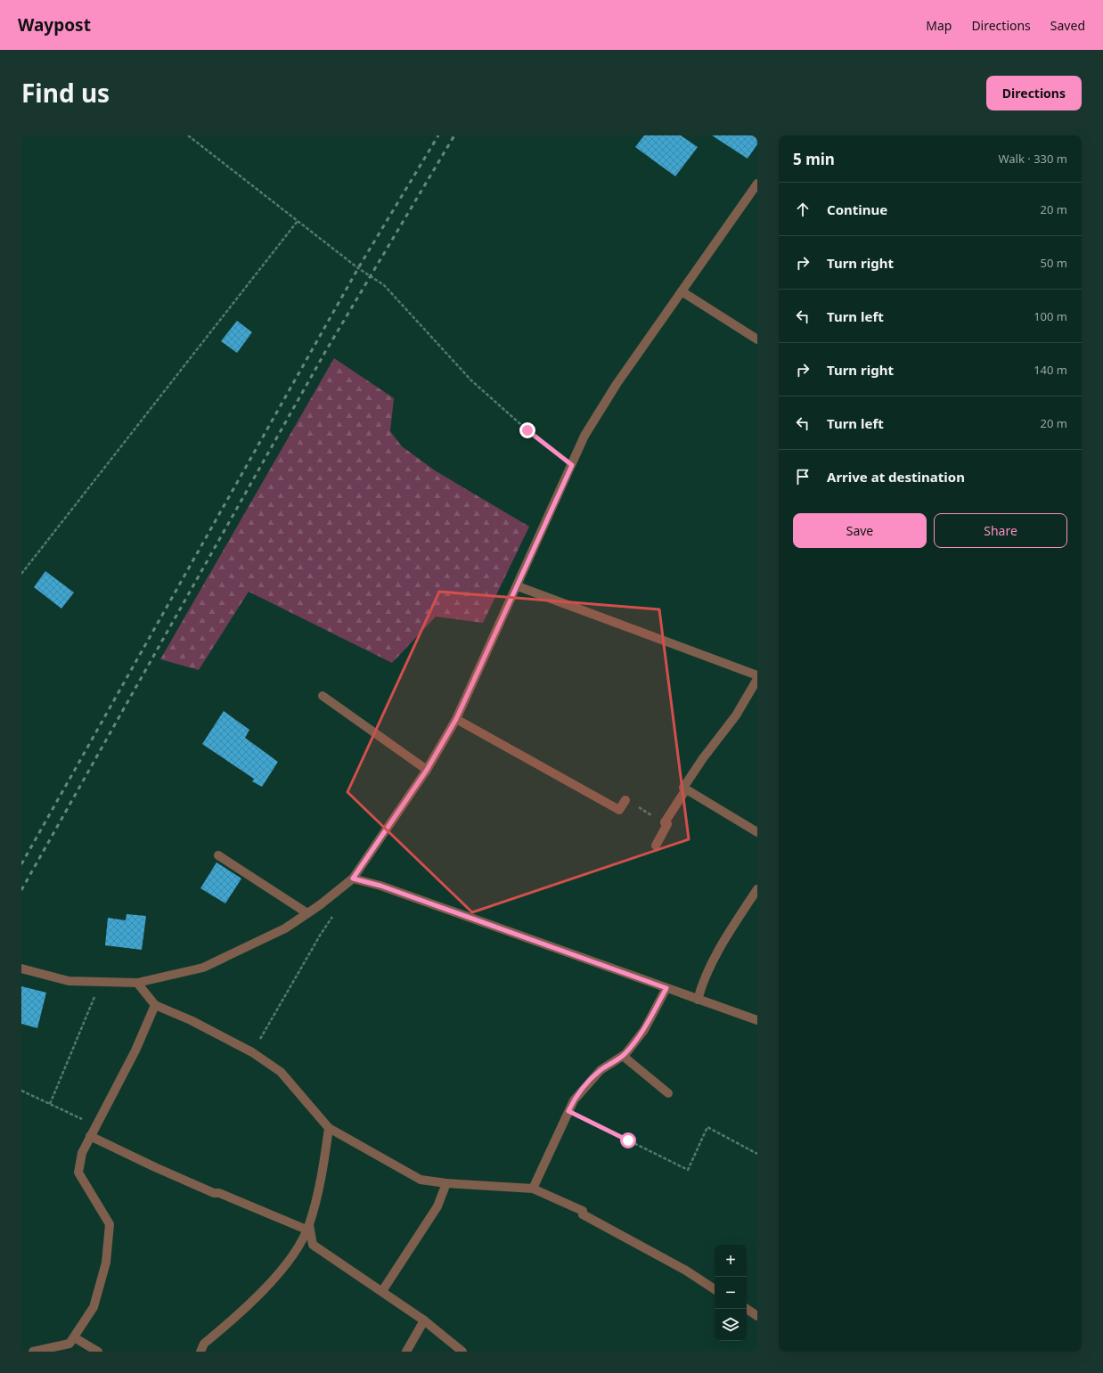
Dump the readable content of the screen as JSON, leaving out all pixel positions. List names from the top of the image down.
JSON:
{
  "page": {
    "header": "Waypost",
    "nav": ["Map", "Directions", "Saved"],
    "title": "Find us",
    "buttons": [
      "Directions",
      ["Save", "Share"]
    ],
    "heading": ["5 min", "Walk · 330 m"],
    "list": [
      ["Continue", "20 m"],
      ["Turn right", "50 m"],
      ["Turn left", "100 m"],
      ["Turn right", "140 m"],
      ["Turn left", "20 m"],
      "Arrive at destination"
    ],
    "map_buttons": ["+", "−"]
  }
}
